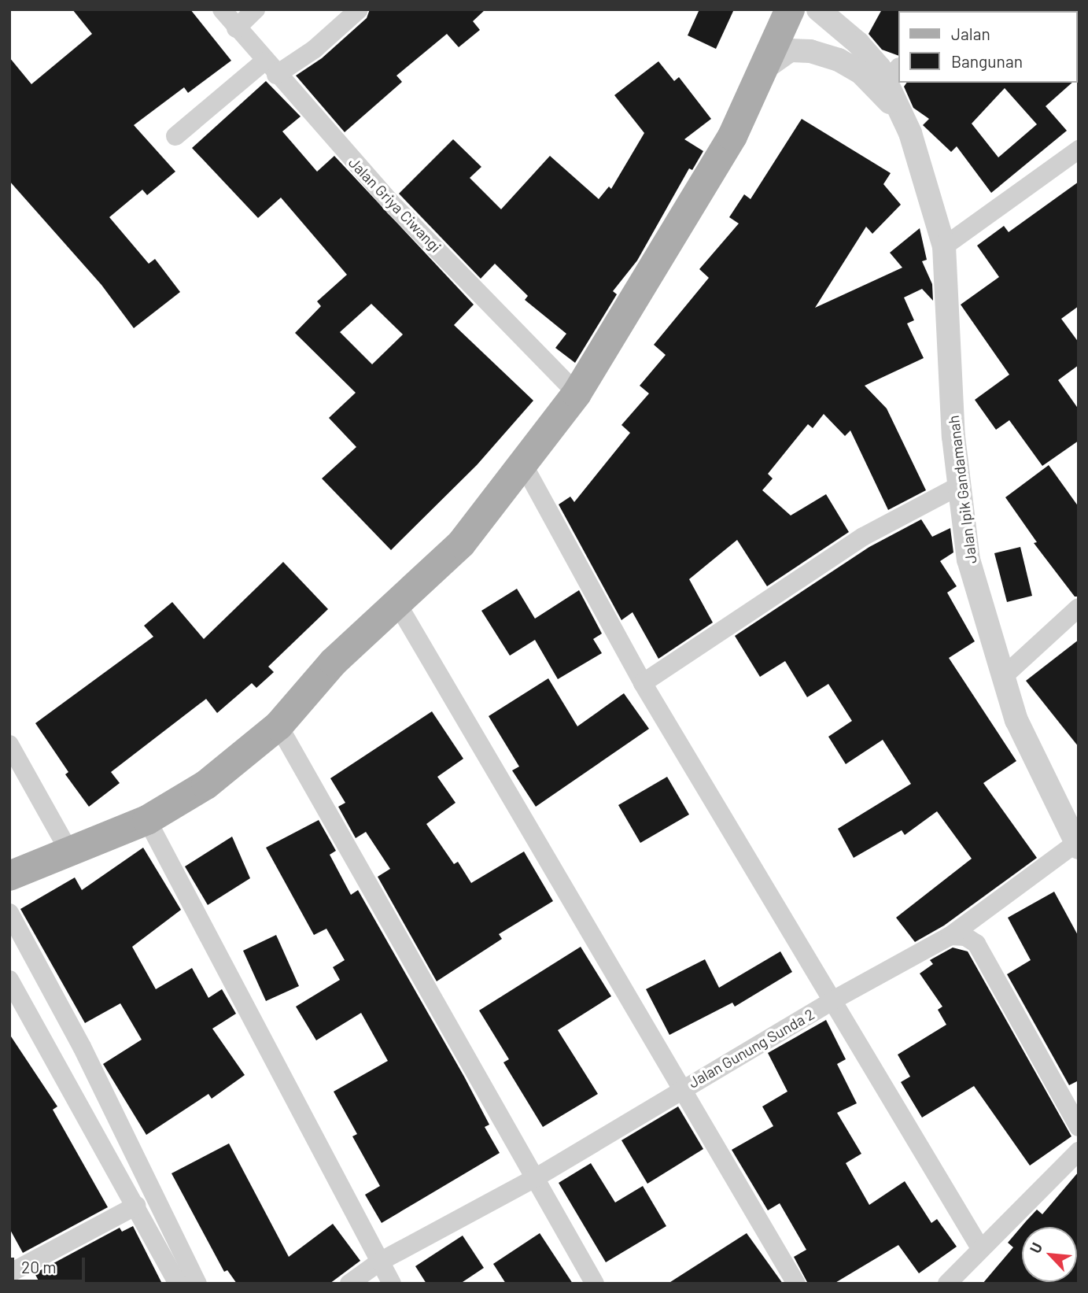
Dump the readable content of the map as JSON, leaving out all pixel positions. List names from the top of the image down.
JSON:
{
  "streets": {
    "street": ["Jalan Griya Ciwangi", "Jalan Ipik Gandamanah", "Jalan Gunung Sunda 2"]
  },
  "crossings": [
    ["Jalan Ipik Gandamanah", "Jalan Gunung Sunda 2"]
  ],
  "legend": ["Jalan", "Bangunan"],
  "scale_bar": "20 m",
  "north": "top left"
}
